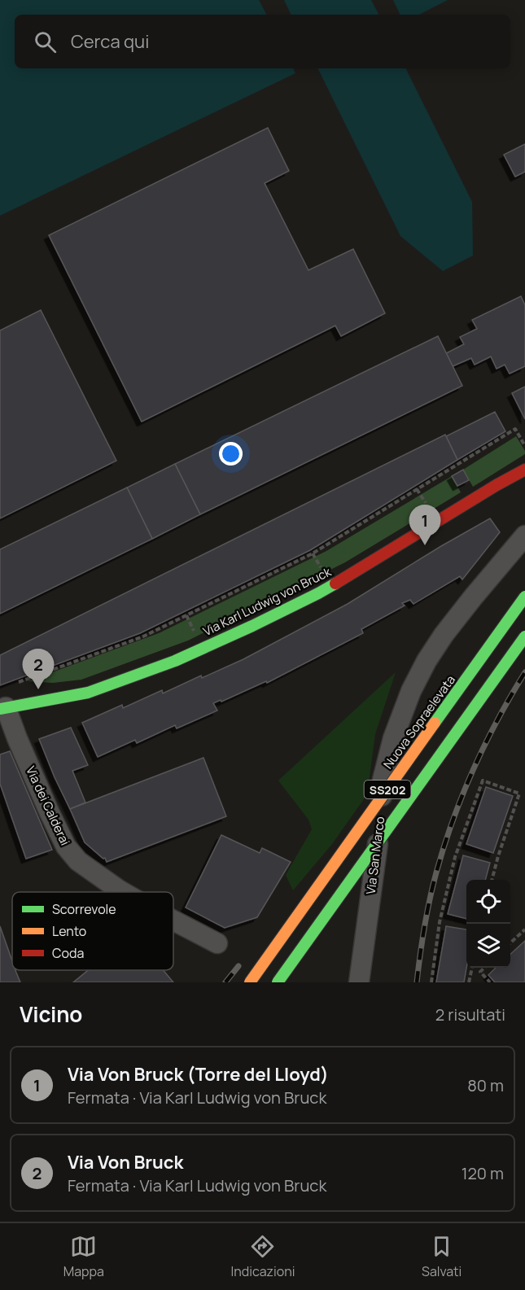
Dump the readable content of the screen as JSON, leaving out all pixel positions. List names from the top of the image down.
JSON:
{
  "streets": {
    "main road": ["Via Karl Ludwig von Bruck", "Nuova Sopraelevata", "SS202"],
    "street": ["Via dei Calderai", "Via San Marco"]
  },
  "crossings": [
    ["Via Karl Ludwig von Bruck", "Via dei Calderai"]
  ],
  "legend": ["Scorrevole", "Lento", "Coda"],
  "page": {
    "search": "Cerca qui",
    "pins": ["1", "2"],
    "heading": ["Vicino", "2 risultati"],
    "list": [
      {
        "mark": "1",
        "name": "Via Von Bruck (Torre del Lloyd)",
        "note": "Fermata · Via Karl Ludwig von Bruck",
        "value": "80 m"
      },
      {
        "mark": "2",
        "name": "Via Von Bruck",
        "note": "Fermata · Via Karl Ludwig von Bruck",
        "value": "120 m"
      }
    ],
    "nav": ["Mappa", "Indicazioni", "Salvati"]
  }
}
